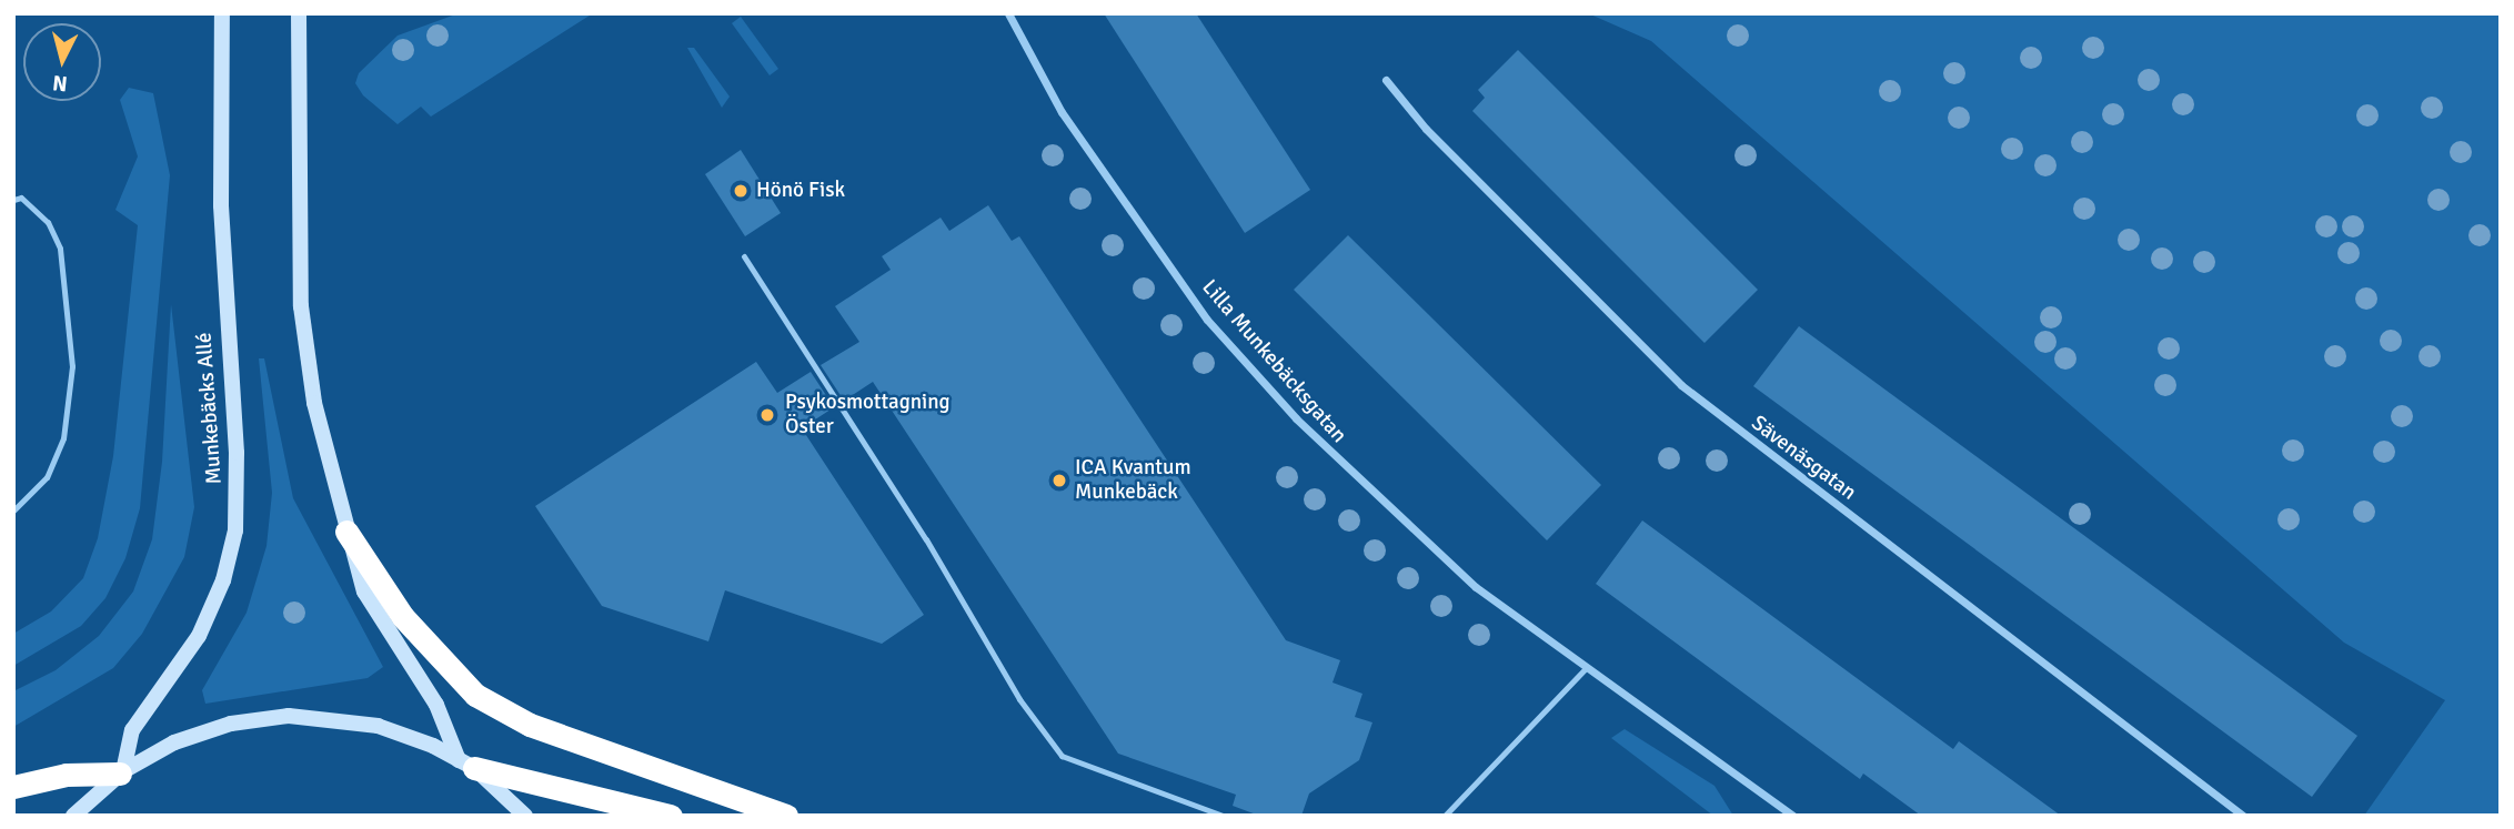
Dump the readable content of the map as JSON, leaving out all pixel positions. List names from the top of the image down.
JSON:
{
  "streets": {
    "street": ["Lilla Munkebäcksgatan", "Munkebäcks Allé", "Sävenäsgatan"]
  },
  "places": ["Hönö Fisk", "Psykosmottagning Öster", "ICA Kvantum Munkebäck"],
  "north": "bottom"
}
